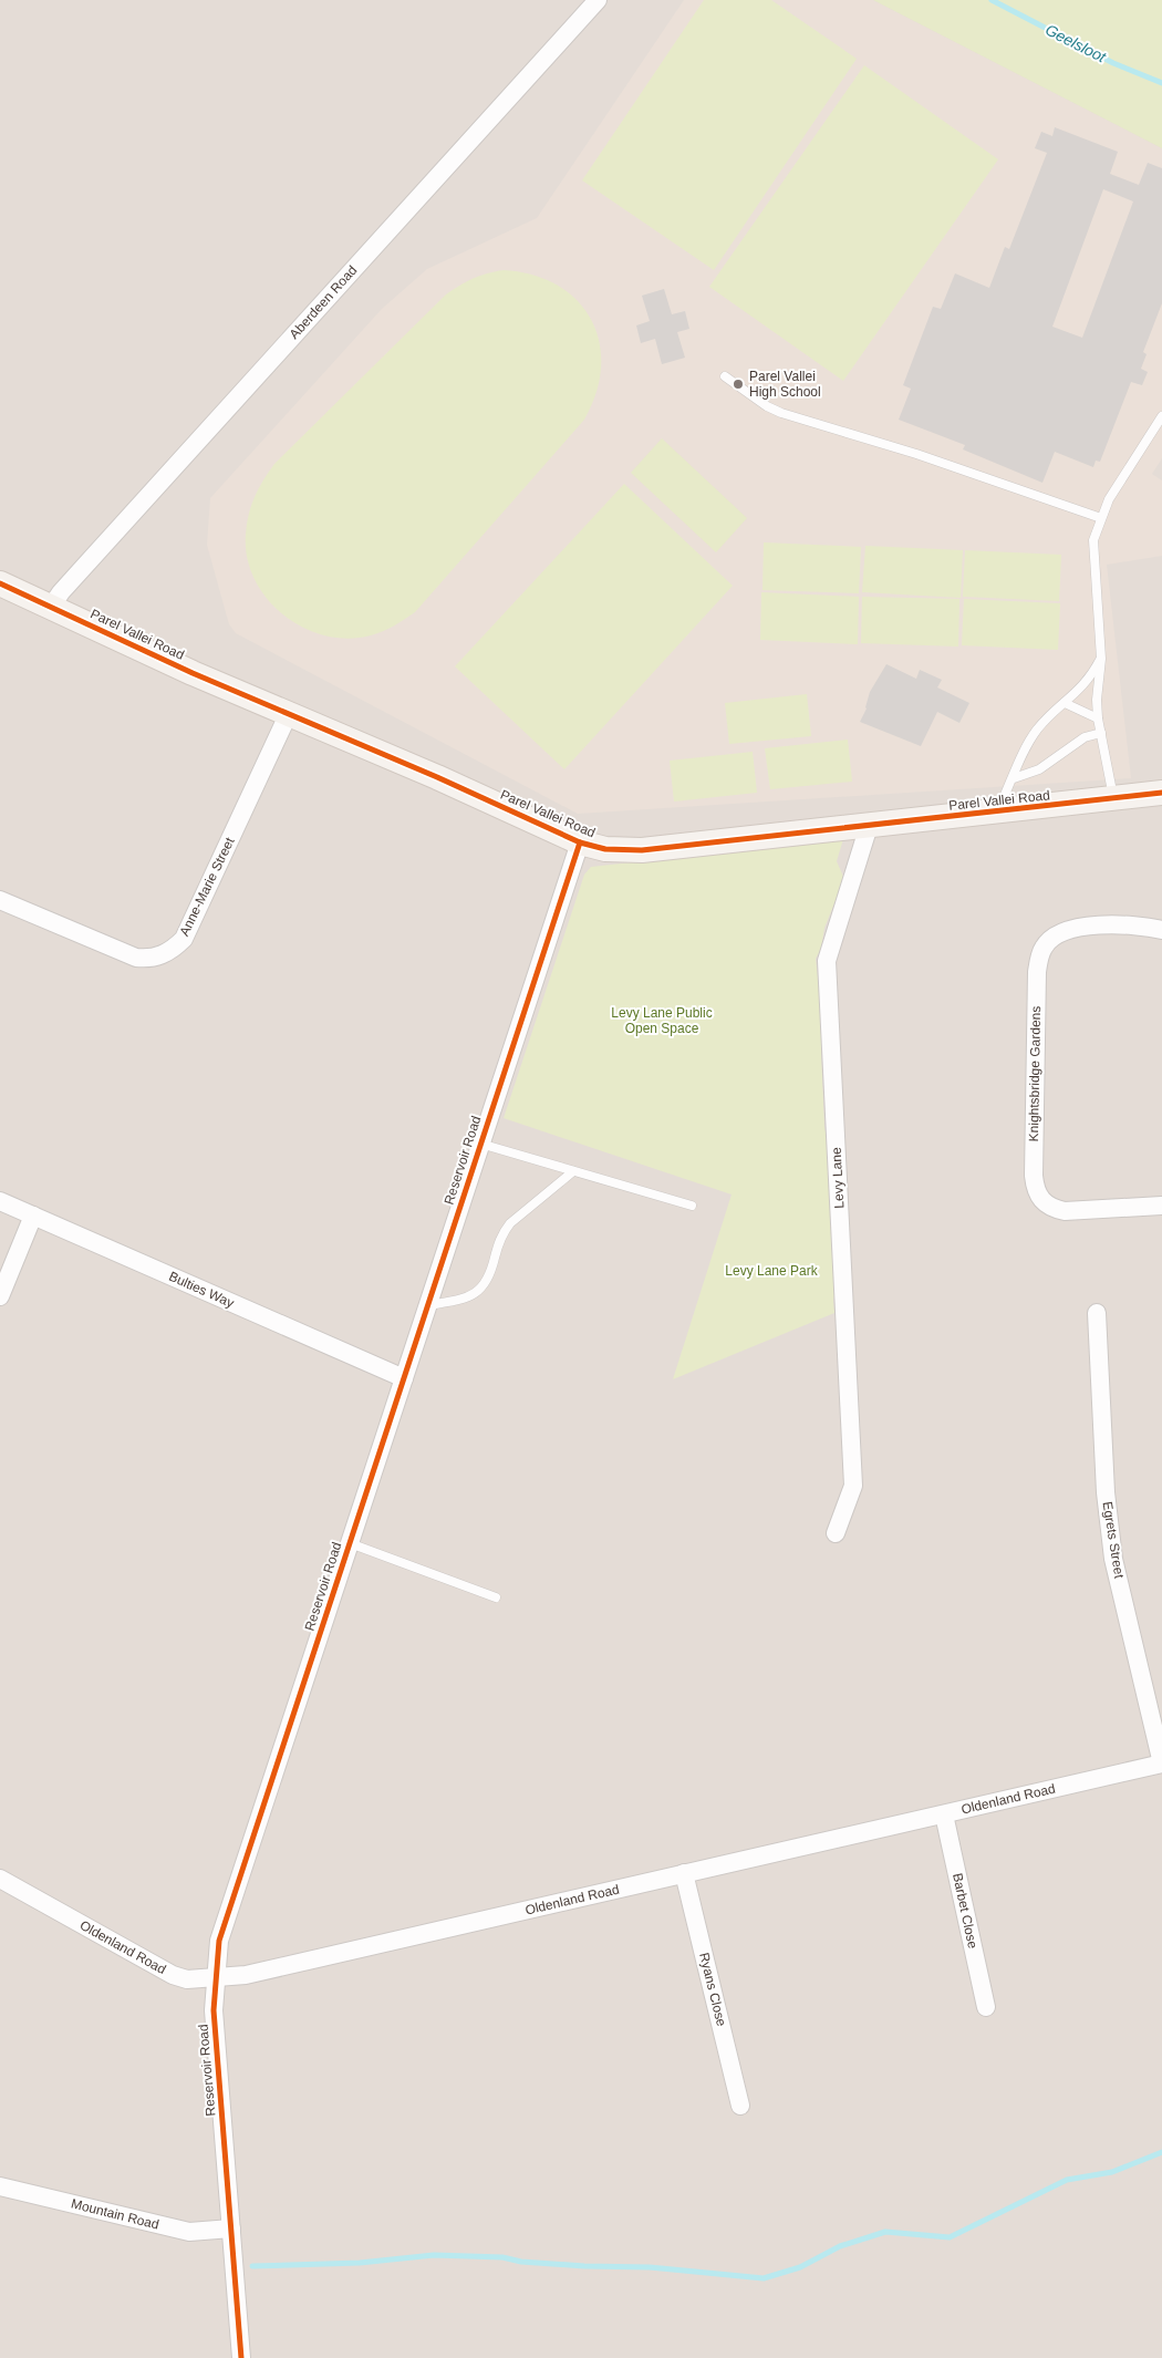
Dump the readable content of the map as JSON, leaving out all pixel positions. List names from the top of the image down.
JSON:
{
  "streets": {
    "street": [
      "Aberdeen Road",
      "Parel Vallei Road",
      "Anne-Marie Street",
      "Knightsbridge Gardens",
      "Reservoir Road",
      "Levy Lane",
      "Bulties Way",
      "Egrets Street",
      "Oldenland Road",
      "Barbet Close",
      "Ryans Close",
      "Mountain Road"
    ]
  },
  "crossings": [
    ["Aberdeen Road", "Parel Vallei Road"],
    ["Parel Vallei Road", "Anne-Marie Street"],
    ["Parel Vallei Road", "Reservoir Road"],
    ["Parel Vallei Road", "Levy Lane"],
    ["Reservoir Road", "Bulties Way"],
    ["Reservoir Road", "Oldenland Road"],
    ["Reservoir Road", "Mountain Road"],
    ["Egrets Street", "Oldenland Road"],
    ["Oldenland Road", "Barbet Close"],
    ["Oldenland Road", "Ryans Close"]
  ],
  "water": ["Geelsloot"],
  "parks": ["Levy Lane Public Open Space", "Levy Lane Park"],
  "places": ["Parel Vallei High School"]
}
